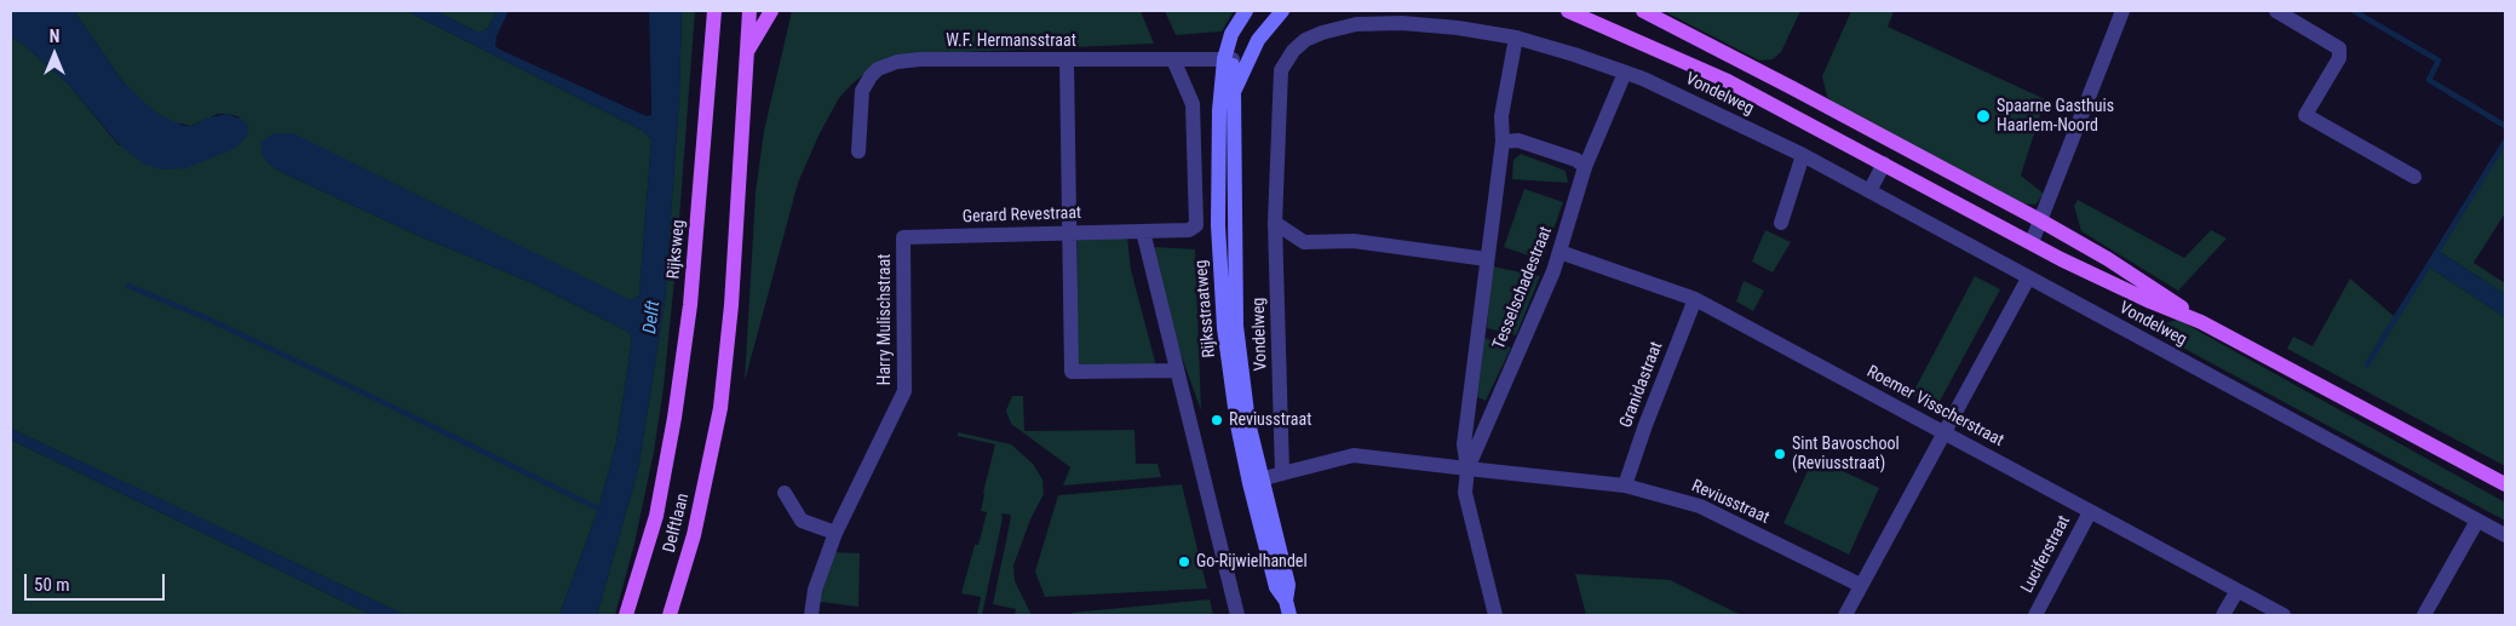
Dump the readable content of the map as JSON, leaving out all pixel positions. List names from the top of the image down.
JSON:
{
  "streets": {
    "main road": [
      "Vondelweg",
      "Rijksweg",
      "Rijksstraatweg",
      "Delftlaan"
    ],
    "street": [
      "W.F. Hermansstraat",
      "Gerard Revestraat",
      "Tesselschadestraat",
      "Harry Mulischstraat",
      "Granidastraat",
      "Roemer Visscherstraat",
      "Reviusstraat",
      "Luciferstraat"
    ]
  },
  "crossings": [
    ["W.F. Hermansstraat", "Rijksstraatweg"],
    ["Vondelweg", "Tesselschadestraat"],
    ["Vondelweg", "Reviusstraat"],
    ["Gerard Revestraat", "Harry Mulischstraat"],
    ["Rijksweg", "Delftlaan"],
    ["Tesselschadestraat", "Roemer Visscherstraat"],
    ["Tesselschadestraat", "Reviusstraat"],
    ["Granidastraat", "Roemer Visscherstraat"],
    ["Granidastraat", "Reviusstraat"],
    ["Roemer Visscherstraat", "Luciferstraat"]
  ],
  "water": ["Delft"],
  "places": [
    "Spaarne Gasthuis Haarlem-Noord",
    "Reviusstraat",
    "Sint Bavoschool (Reviusstraat)",
    "Go-Rijwielhandel"
  ],
  "scale_bar": "50 m",
  "north": "top"
}
